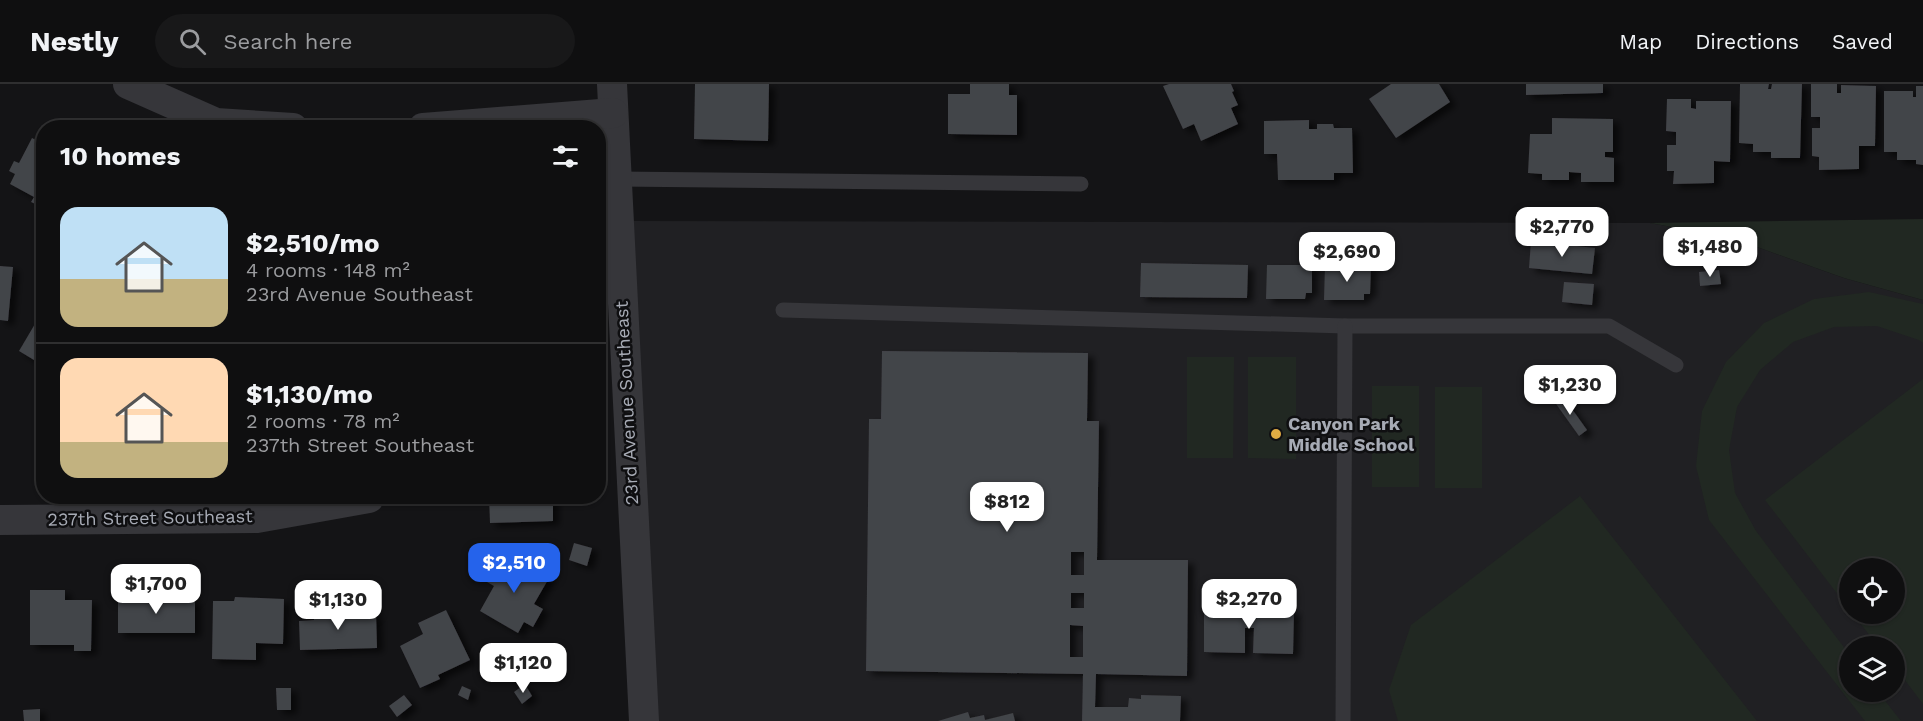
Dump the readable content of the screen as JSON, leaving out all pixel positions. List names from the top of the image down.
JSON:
{
  "streets": {
    "street": ["23rd Avenue Southeast", "237th Street Southeast"]
  },
  "places": ["Canyon Park Middle School"],
  "page": {
    "header": "Nestly",
    "search": "Search here",
    "nav": ["Map", "Directions", "Saved"],
    "heading": "10 homes",
    "list": [
      {
        "name": "$2,510/mo",
        "note": "4 rooms · 148 m² · 23rd Avenue Southeast"
      },
      {
        "name": "$1,130/mo",
        "note": "2 rooms · 78 m² · 237th Street Southeast"
      }
    ],
    "price": [
      "$2,770",
      "$1,480",
      "$2,690",
      "$1,230",
      "$812",
      "$2,510",
      "$1,700",
      "$2,270",
      "$1,130",
      "$1,120"
    ]
  }
}
